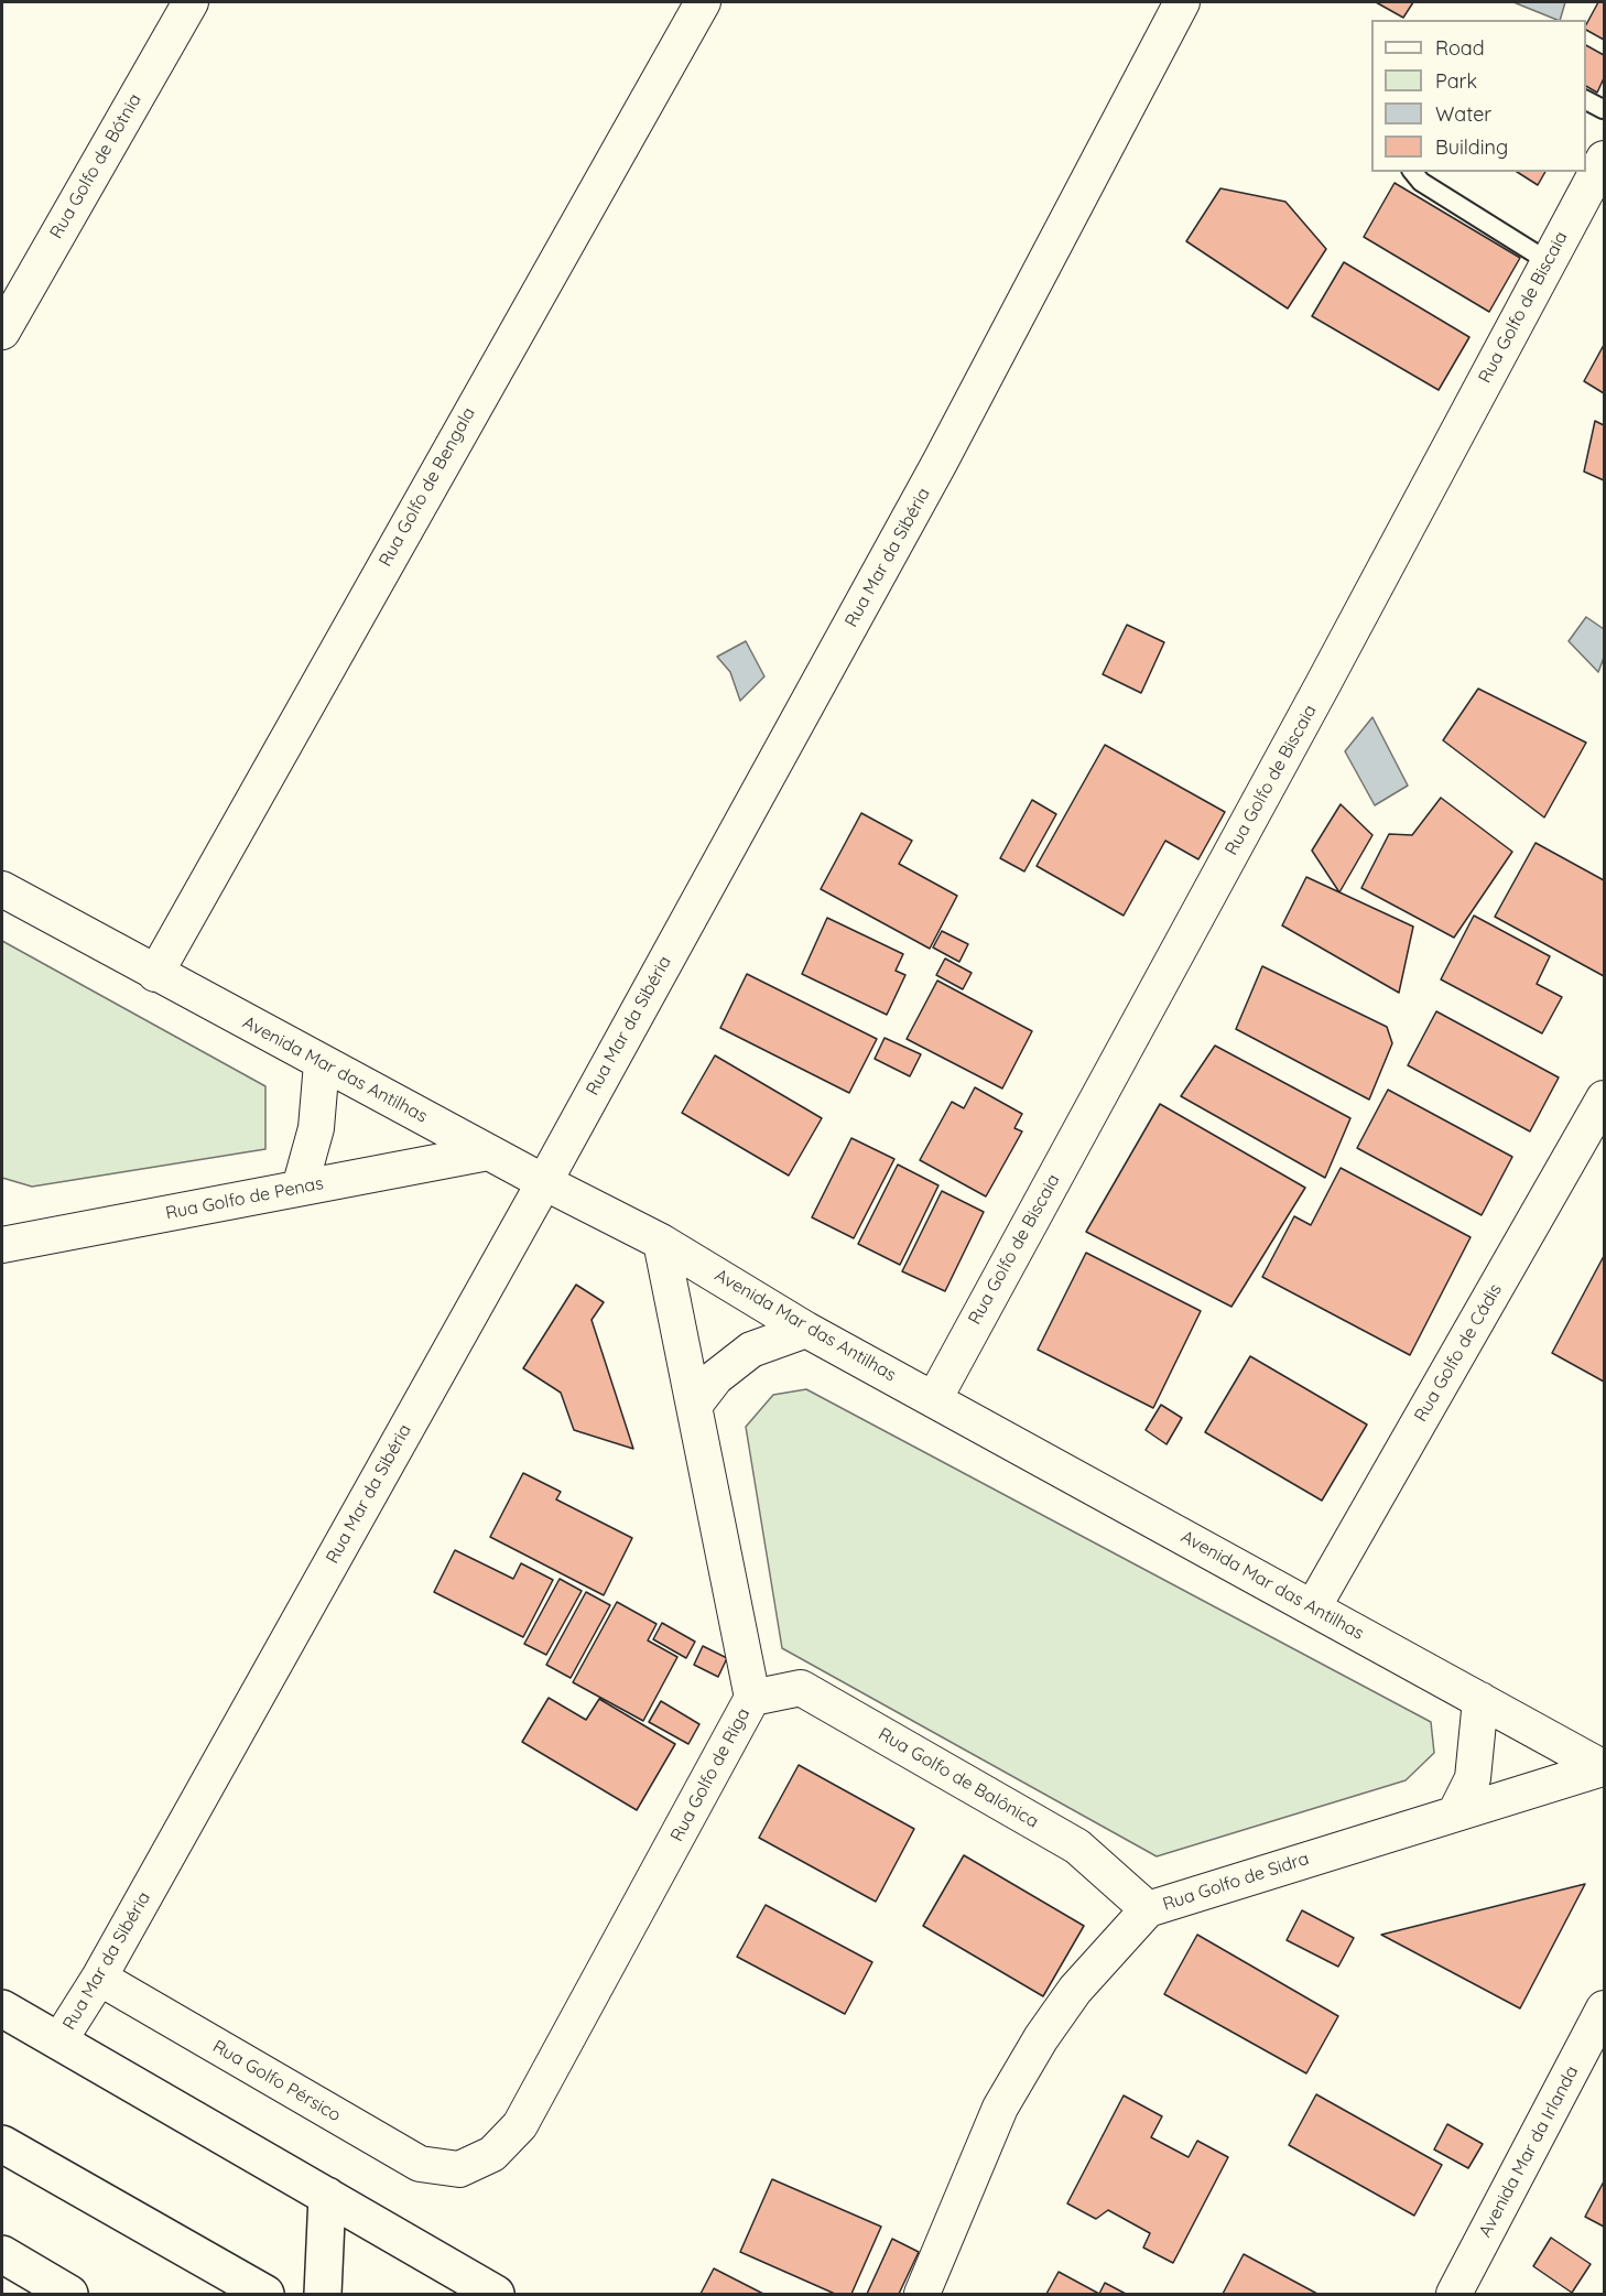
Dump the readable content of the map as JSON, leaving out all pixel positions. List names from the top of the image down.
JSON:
{
  "streets": {
    "street": [
      "Rua Golfo de Bótnia",
      "Rua Golfo de Biscaia",
      "Rua Golfo de Bengala",
      "Rua Mar da Sibéria",
      "Avenida Mar das Antilhas",
      "Rua Golfo de Penas",
      "Rua Golfo de Cádis",
      "Rua Golfo de Riga",
      "Rua Golfo de Balônica",
      "Rua Golfo de Sidra",
      "Rua Golfo Pérsico",
      "Avenida Mar da Irlanda"
    ]
  },
  "crossings": [
    ["Rua Golfo de Biscaia", "Avenida Mar das Antilhas"],
    ["Rua Golfo de Bengala", "Avenida Mar das Antilhas"],
    ["Rua Mar da Sibéria", "Avenida Mar das Antilhas"],
    ["Rua Mar da Sibéria", "Rua Golfo Pérsico"],
    ["Avenida Mar das Antilhas", "Rua Golfo de Penas"],
    ["Avenida Mar das Antilhas", "Rua Golfo de Cádis"],
    ["Avenida Mar das Antilhas", "Rua Golfo de Riga"],
    ["Avenida Mar das Antilhas", "Rua Golfo de Sidra"],
    ["Rua Golfo de Riga", "Rua Golfo de Balônica"],
    ["Rua Golfo de Riga", "Rua Golfo Pérsico"],
    ["Rua Golfo de Balônica", "Rua Golfo de Sidra"]
  ],
  "legend": [
    "Road",
    "Park",
    "Water",
    "Building"
  ]
}
